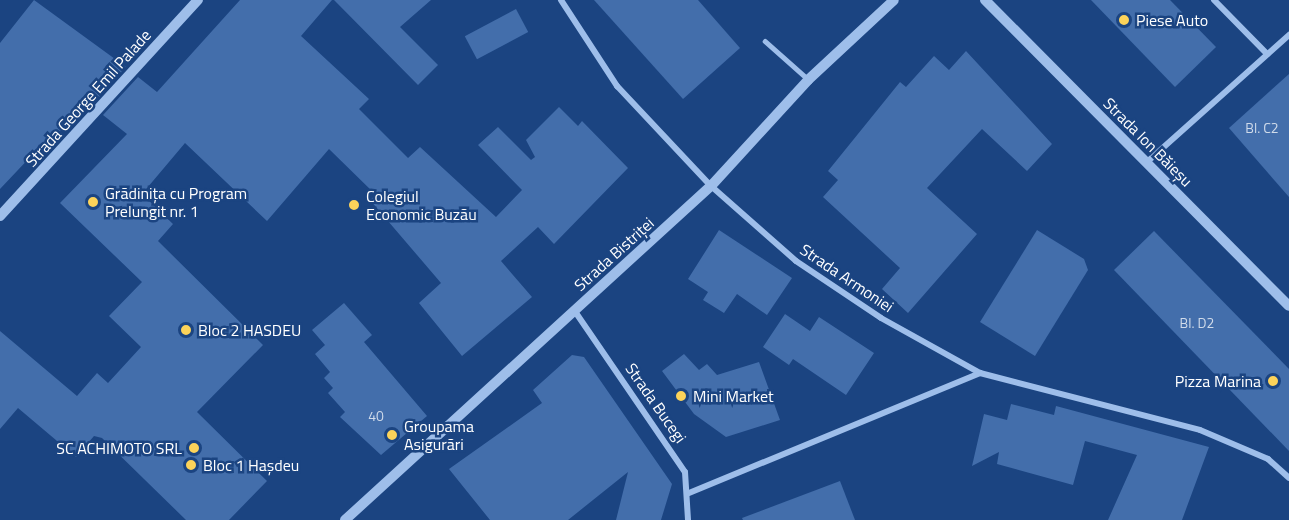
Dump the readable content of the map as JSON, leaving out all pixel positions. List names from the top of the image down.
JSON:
{
  "streets": {
    "street": [
      "Strada George Emil Palade",
      "Strada Ion Băieșu",
      "Strada Bistriței",
      "Strada Armoniei",
      "Strada Bucegi"
    ]
  },
  "crossings": [
    ["Strada Bistriței", "Strada Armoniei"],
    ["Strada Bistriței", "Strada Bucegi"]
  ],
  "places": [
    "Piese Auto",
    "Grădinița cu Program Prelungit nr. 1",
    "Colegiul Economic Buzău",
    "Bloc 2 HASDEU",
    "Pizza Marina",
    "Mini Market",
    "Groupama Asigurări",
    "SC ACHIMOTO SRL",
    "Bloc 1 Hașdeu"
  ],
  "house_numbers": ["Bl. C2", "Bl. D2", "40"]
}
